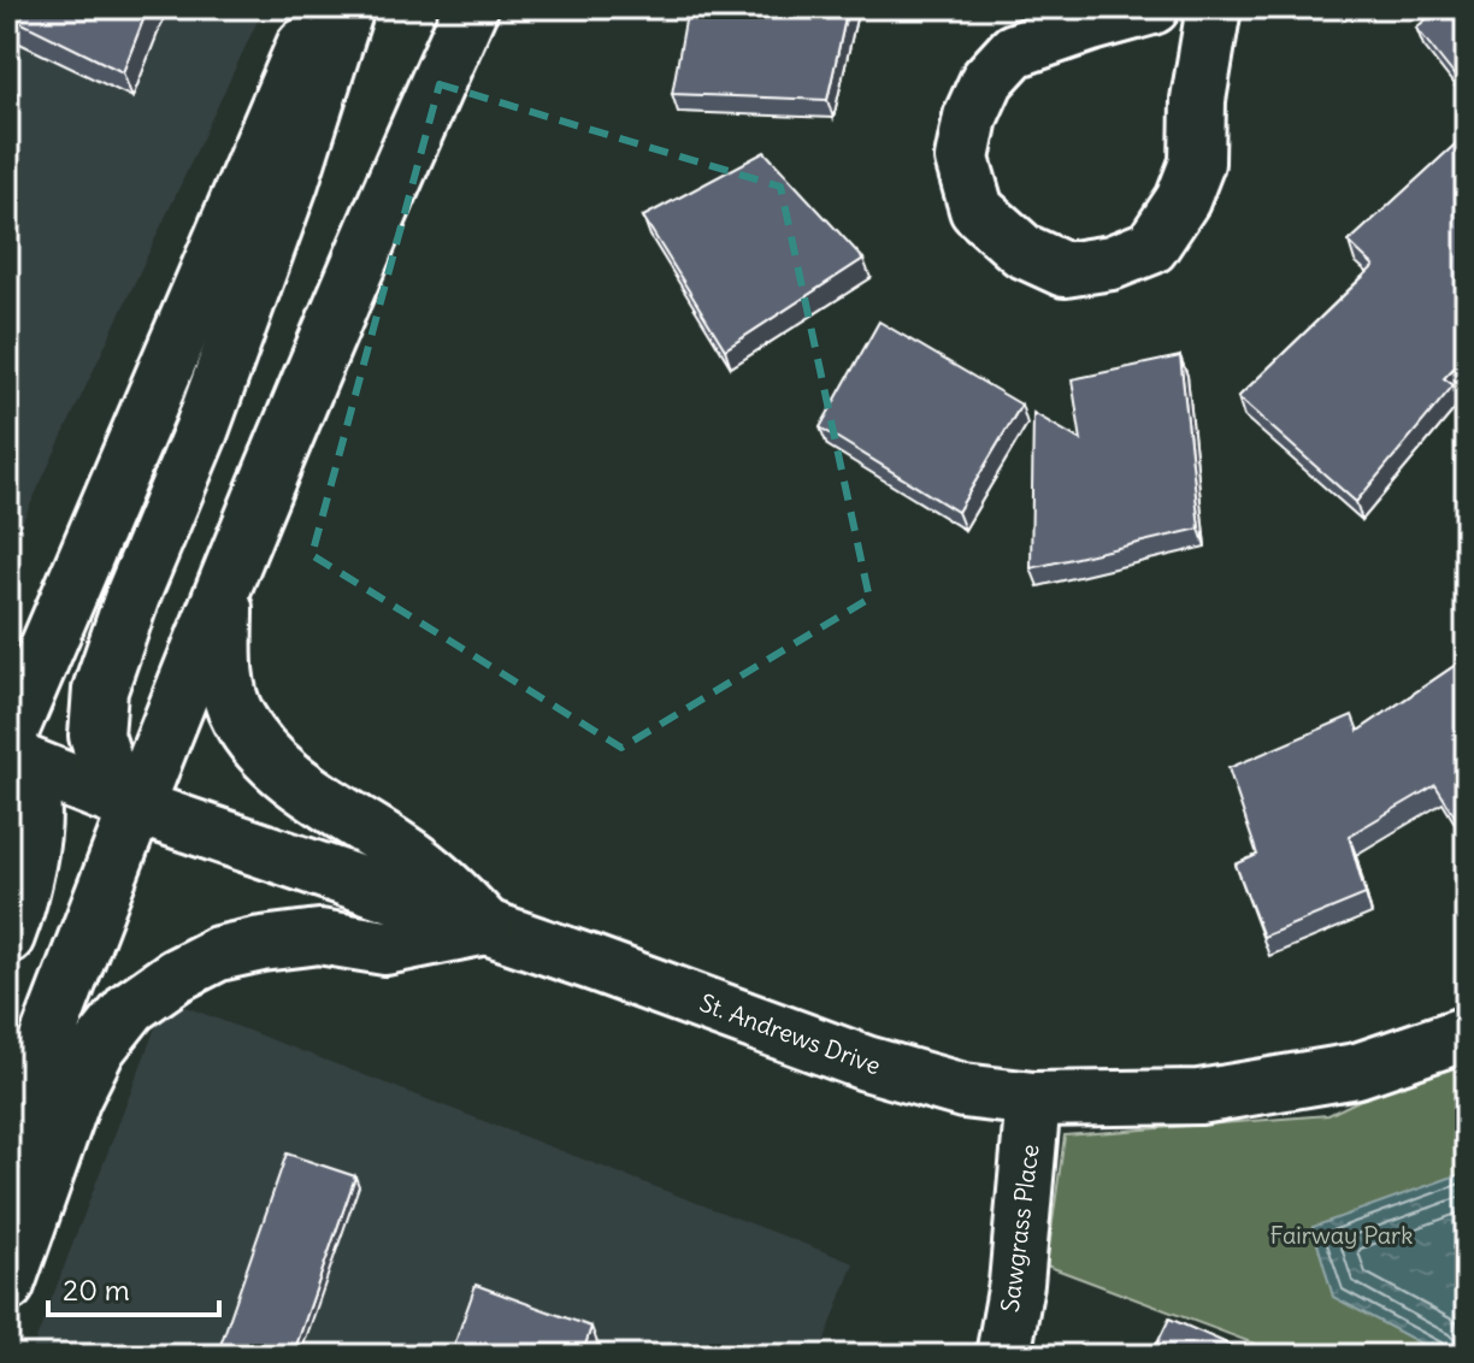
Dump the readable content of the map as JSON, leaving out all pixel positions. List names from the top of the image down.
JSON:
{
  "streets": {
    "main road": ["St. Andrews Drive", "Sawgrass Place"]
  },
  "crossings": [
    ["St. Andrews Drive", "Sawgrass Place"]
  ],
  "parks": ["Fairway Park"],
  "scale_bar": "20 m"
}
